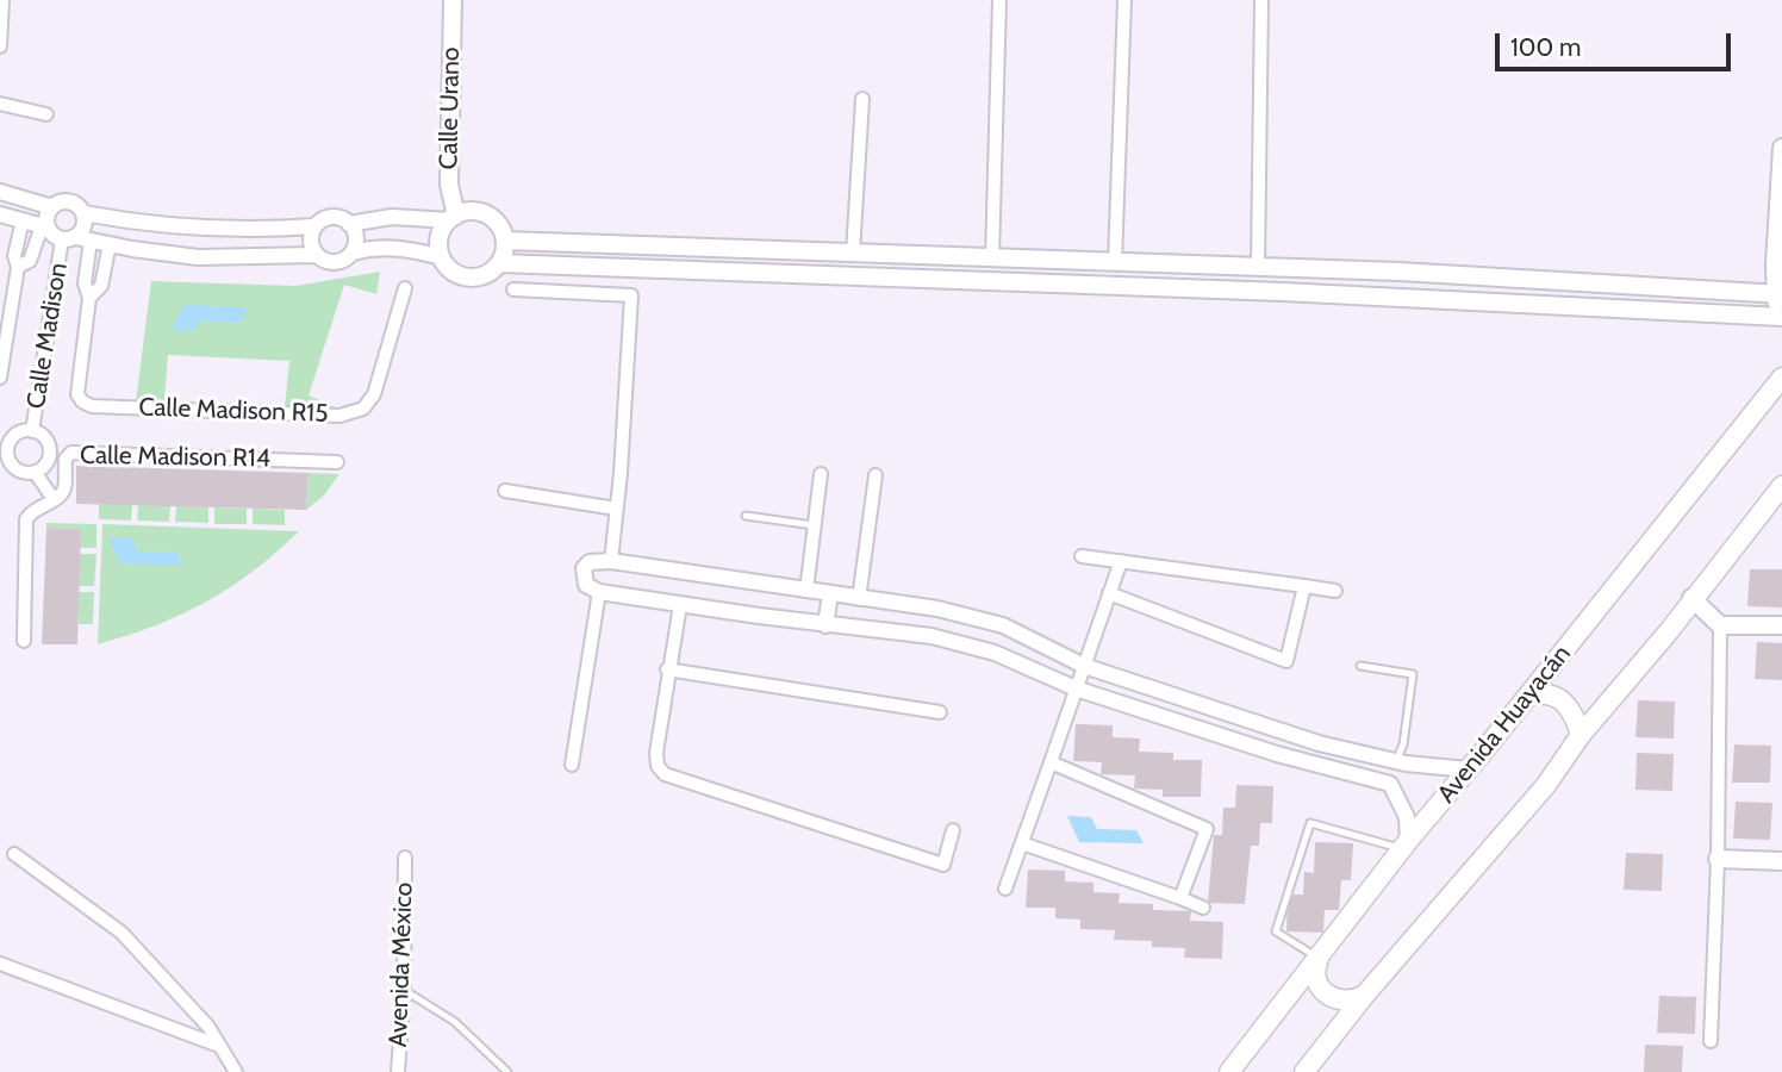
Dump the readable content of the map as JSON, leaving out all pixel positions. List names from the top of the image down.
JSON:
{
  "streets": {
    "main road": ["Calle Urano", "Avenida Huayacán"],
    "street": [
      "Calle Madison",
      "Calle Madison R15",
      "Calle Madison R14",
      "Avenida México"
    ]
  },
  "crossings": [
    ["Calle Madison", "Calle Madison R15"]
  ],
  "scale_bar": "100 m"
}
